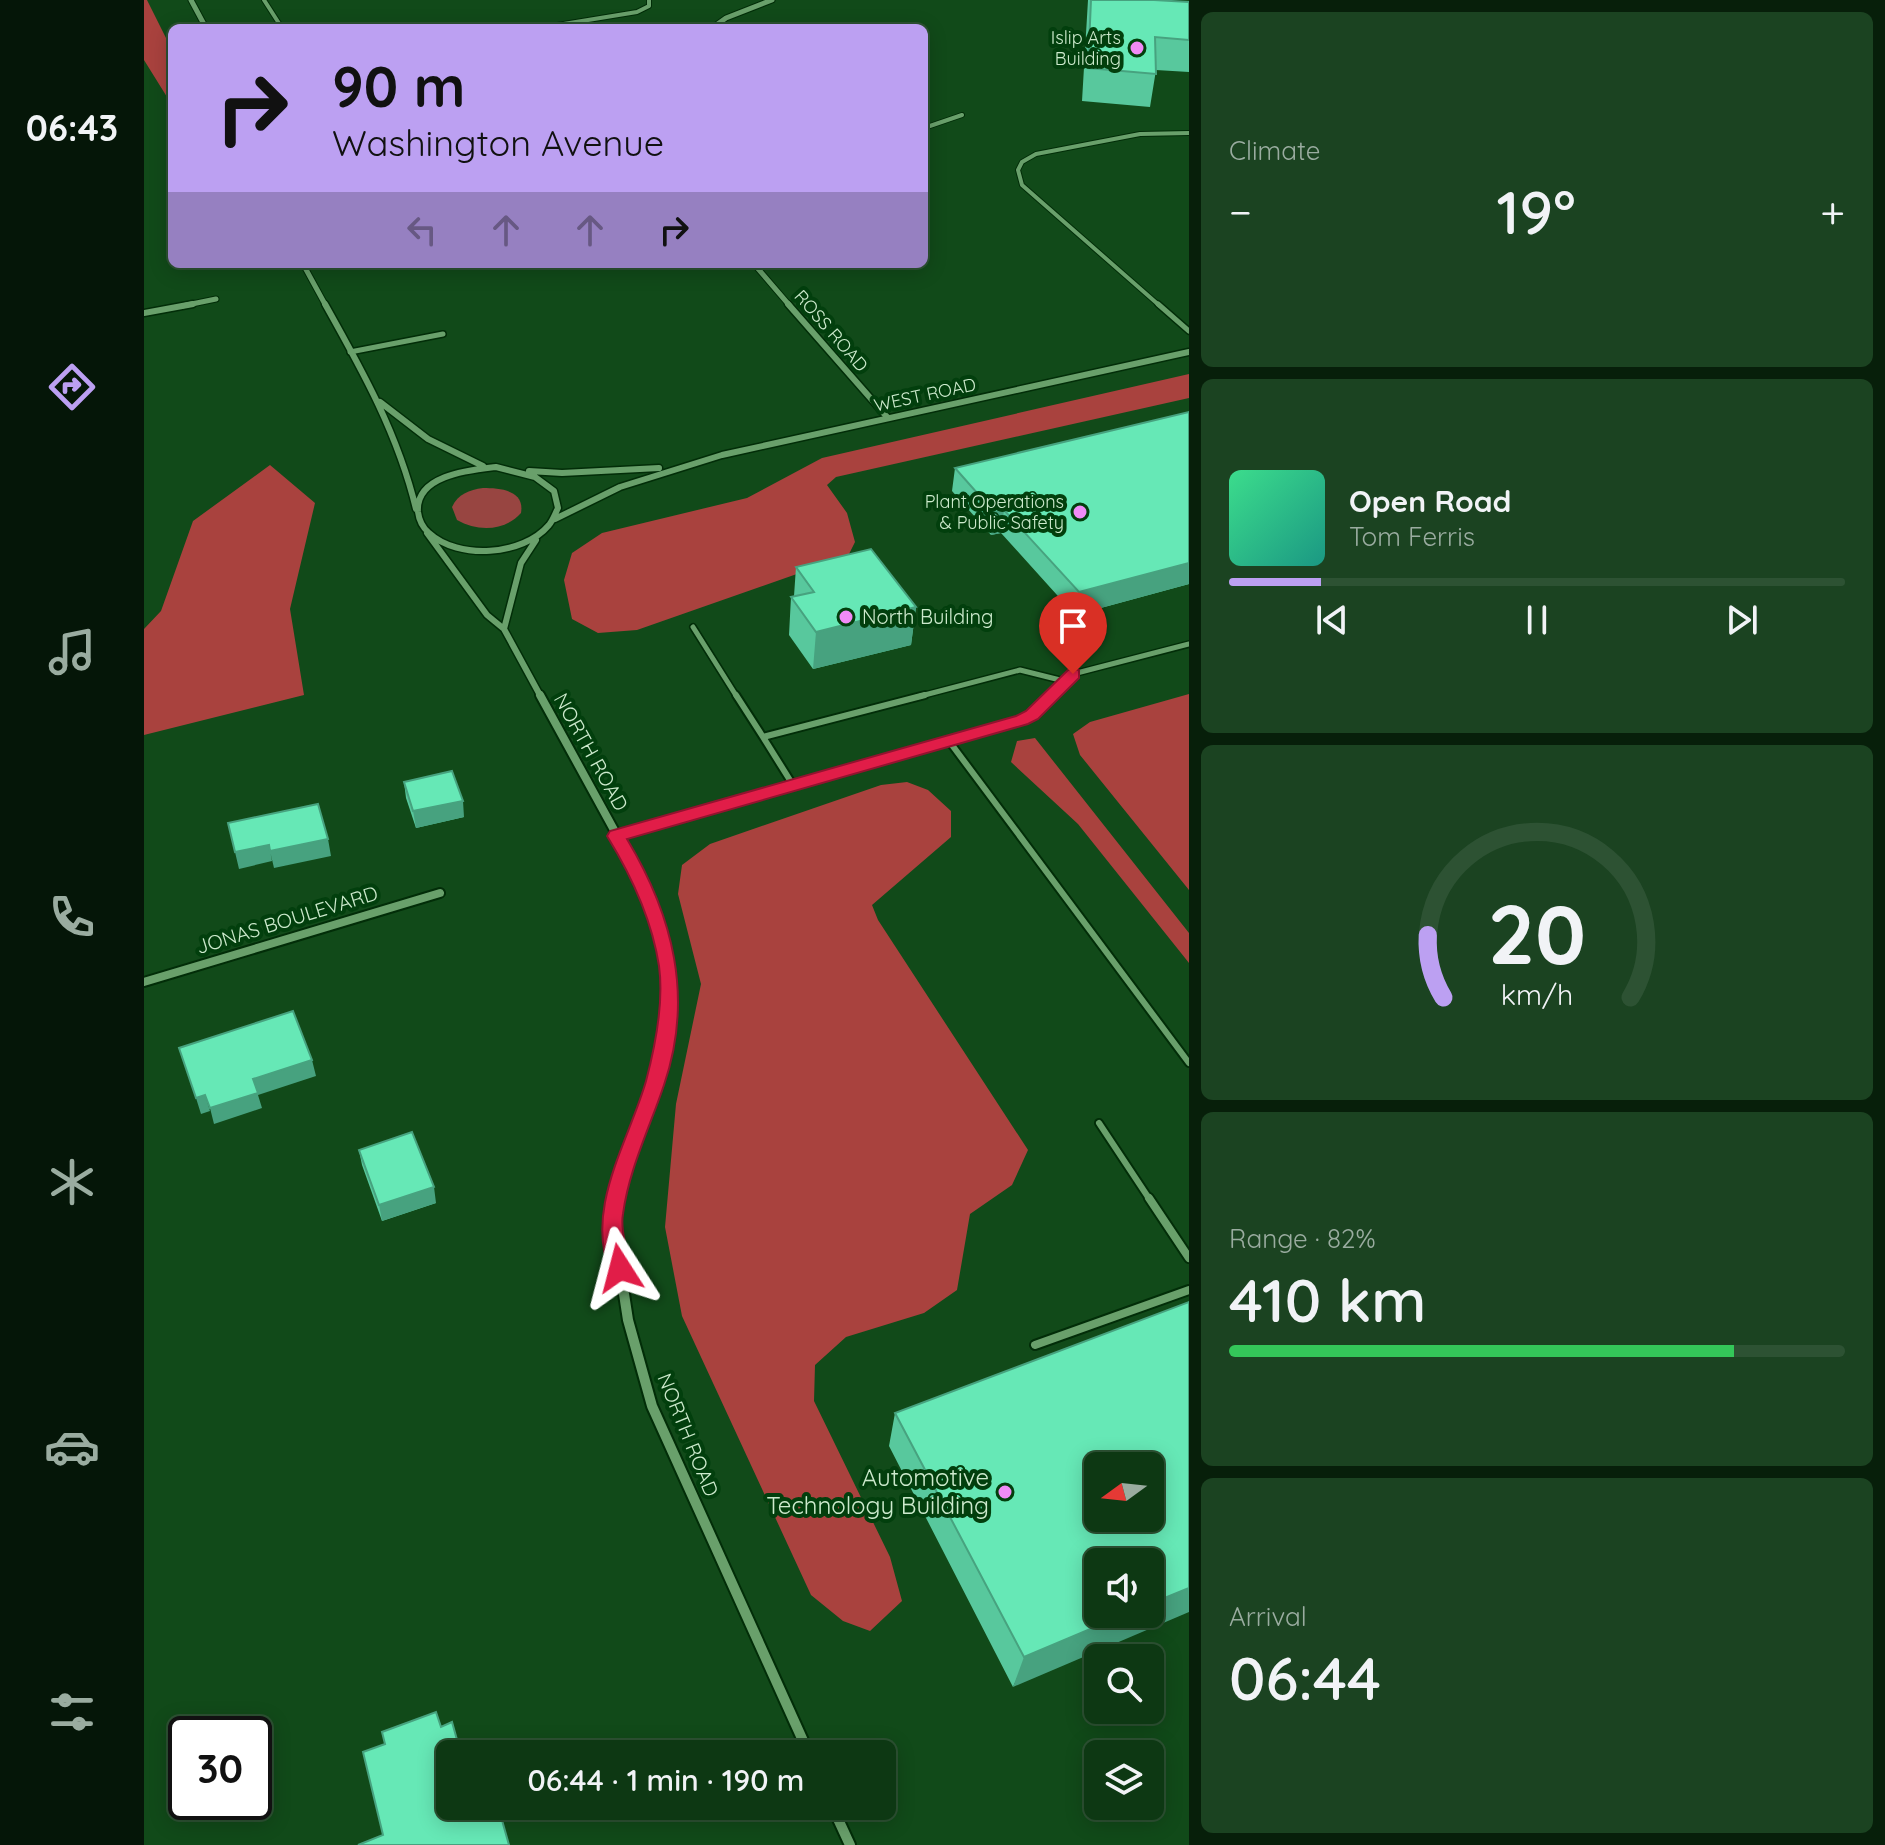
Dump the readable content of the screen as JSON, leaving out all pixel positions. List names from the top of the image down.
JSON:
{
  "streets": {
    "street": [
      "ROSS ROAD",
      "WEST ROAD",
      "NORTH ROAD",
      "JONAS BOULEVARD"
    ]
  },
  "crossings": [
    ["ROSS ROAD", "WEST ROAD"],
    ["WEST ROAD", "NORTH ROAD"]
  ],
  "places": [
    "Islip Arts Building",
    "Plant Operations & Public Safety",
    "North Building",
    "Automotive Technology Building"
  ],
  "north": "left",
  "page": {
    "tabs": "06:43",
    "tile": [
      "Climate",
      ["Range · 82%", "410 km"],
      ["Arrival", "06:44"]
    ],
    "turn": ["90 m", "Washington Avenue"],
    "heat": ["−", "19°", "+"],
    "song": ["Open Road", "Tom Ferris"],
    "limit": "30",
    "trip": "06:44 · 1 min · 190 m",
    "gauge": ["20", "km/h"]
  }
}
